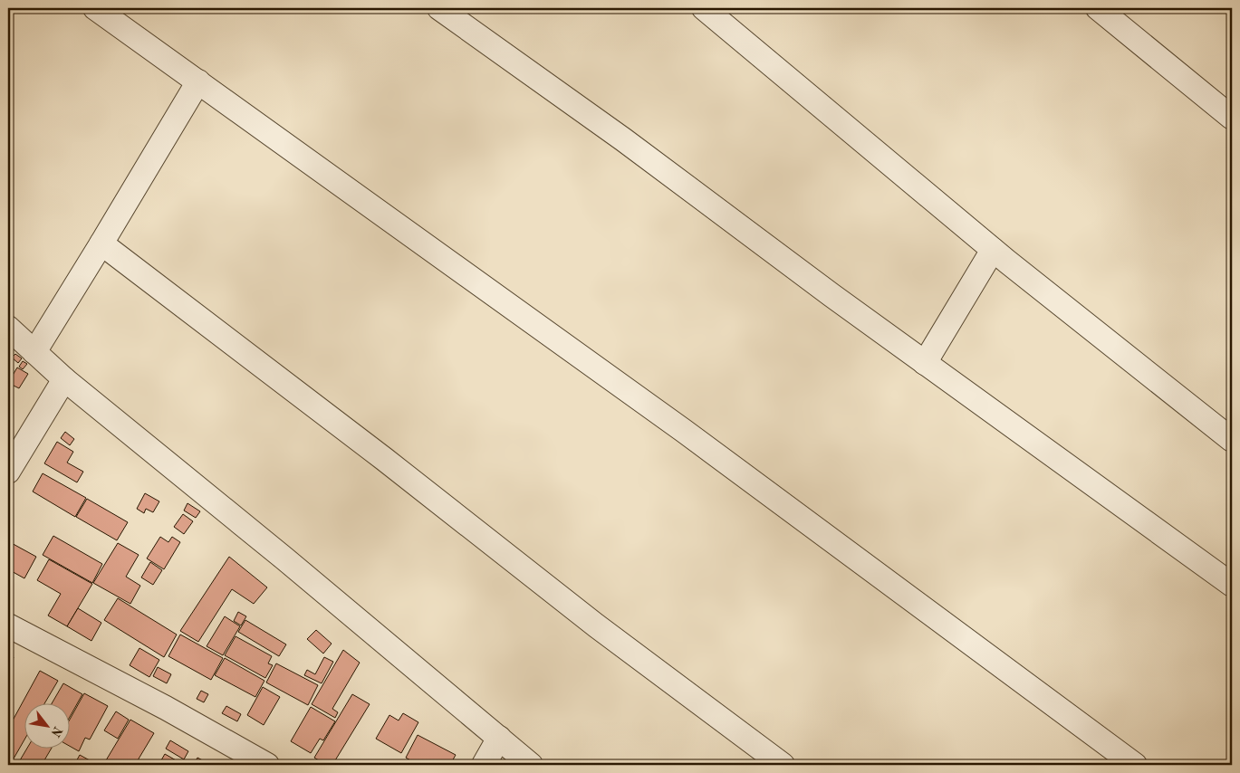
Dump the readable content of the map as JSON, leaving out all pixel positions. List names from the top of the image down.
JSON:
{
  "north": "bottom right"
}
